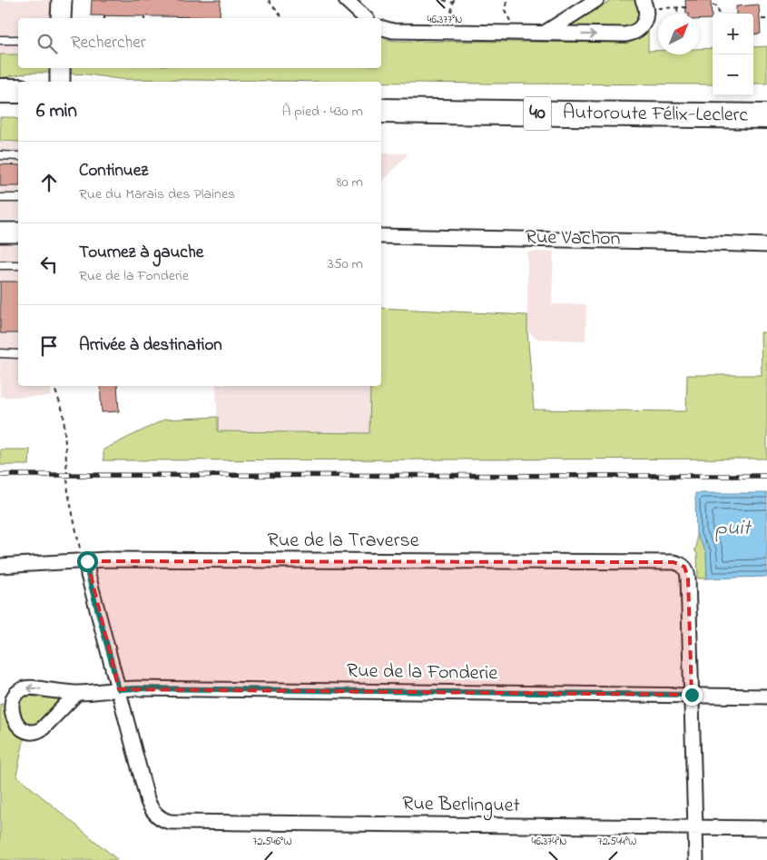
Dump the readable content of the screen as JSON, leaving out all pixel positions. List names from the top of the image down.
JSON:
{
  "streets": {
    "highway": ["40", "Autoroute Félix-Leclerc"],
    "street": [
      "Rue Vachon",
      "Rue de la Traverse",
      "Rue de la Fonderie",
      "Rue Berlinguet"
    ]
  },
  "crossings": [
    ["Rue de la Traverse", "Rue de la Fonderie"],
    ["Rue de la Fonderie", "Rue Berlinguet"]
  ],
  "water": ["puit"],
  "north": "top right",
  "page": {
    "map_buttons": ["+", "−"],
    "search": "Rechercher",
    "heading": ["6 min", "À pied · 430 m"],
    "list": [
      ["Continuez", "Rue du Marais des Plaines", "80 m"],
      ["Tournez à gauche", "Rue de la Fonderie", "350 m"],
      "Arrivée à destination"
    ]
  },
  "coordinates": [
    "46.377°N",
    "72.546°W",
    "72.544°W",
    "46.374°N"
  ]
}
